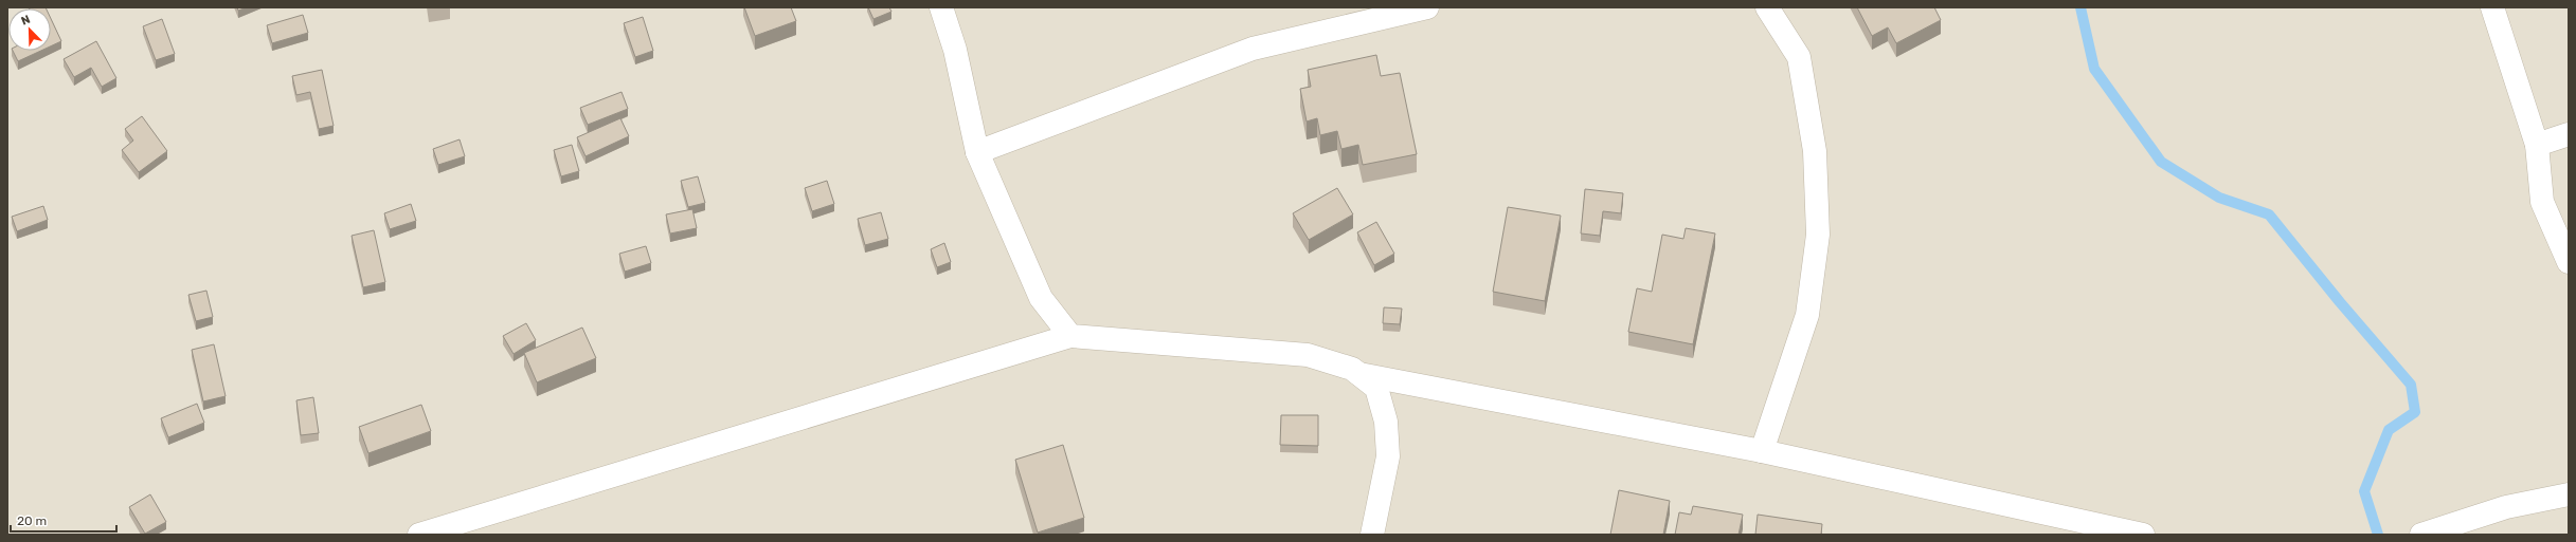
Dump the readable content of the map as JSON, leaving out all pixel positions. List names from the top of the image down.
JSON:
{
  "scale_bar": "20 m",
  "north": "top left"
}
